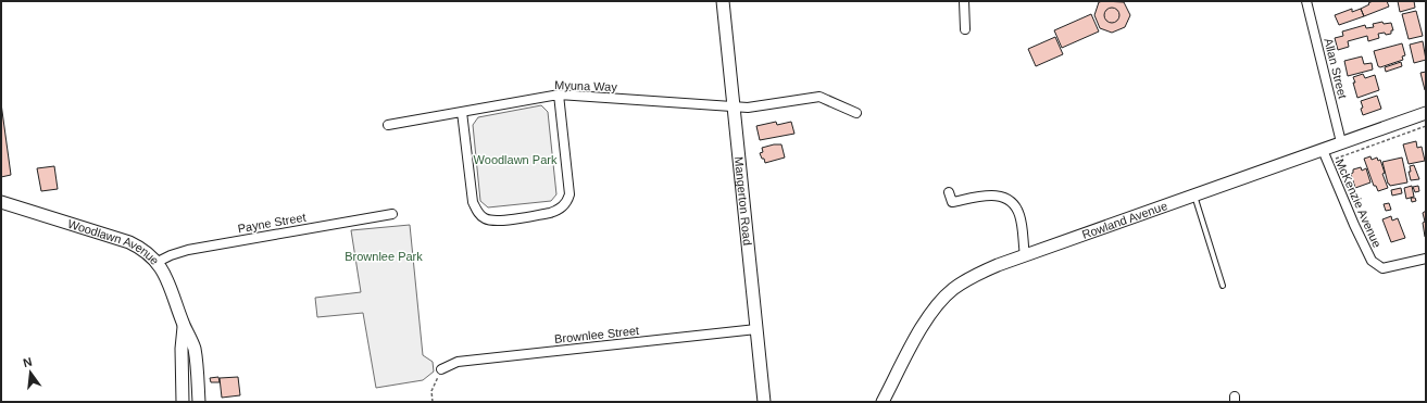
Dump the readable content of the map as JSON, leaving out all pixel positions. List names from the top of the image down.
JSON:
{
  "streets": {
    "street": [
      "Allan Street",
      "Myuna Way",
      "Mangerton Road",
      "McKenzie Avenue",
      "Rowland Avenue",
      "Payne Street",
      "Woodlawn Avenue",
      "Brownlee Street"
    ]
  },
  "crossings": [
    ["Allan Street", "Rowland Avenue"],
    ["Myuna Way", "Mangerton Road"],
    ["Mangerton Road", "Brownlee Street"],
    ["McKenzie Avenue", "Rowland Avenue"],
    ["Payne Street", "Woodlawn Avenue"]
  ],
  "parks": ["Woodlawn Park", "Brownlee Park"],
  "north": "top"
}
